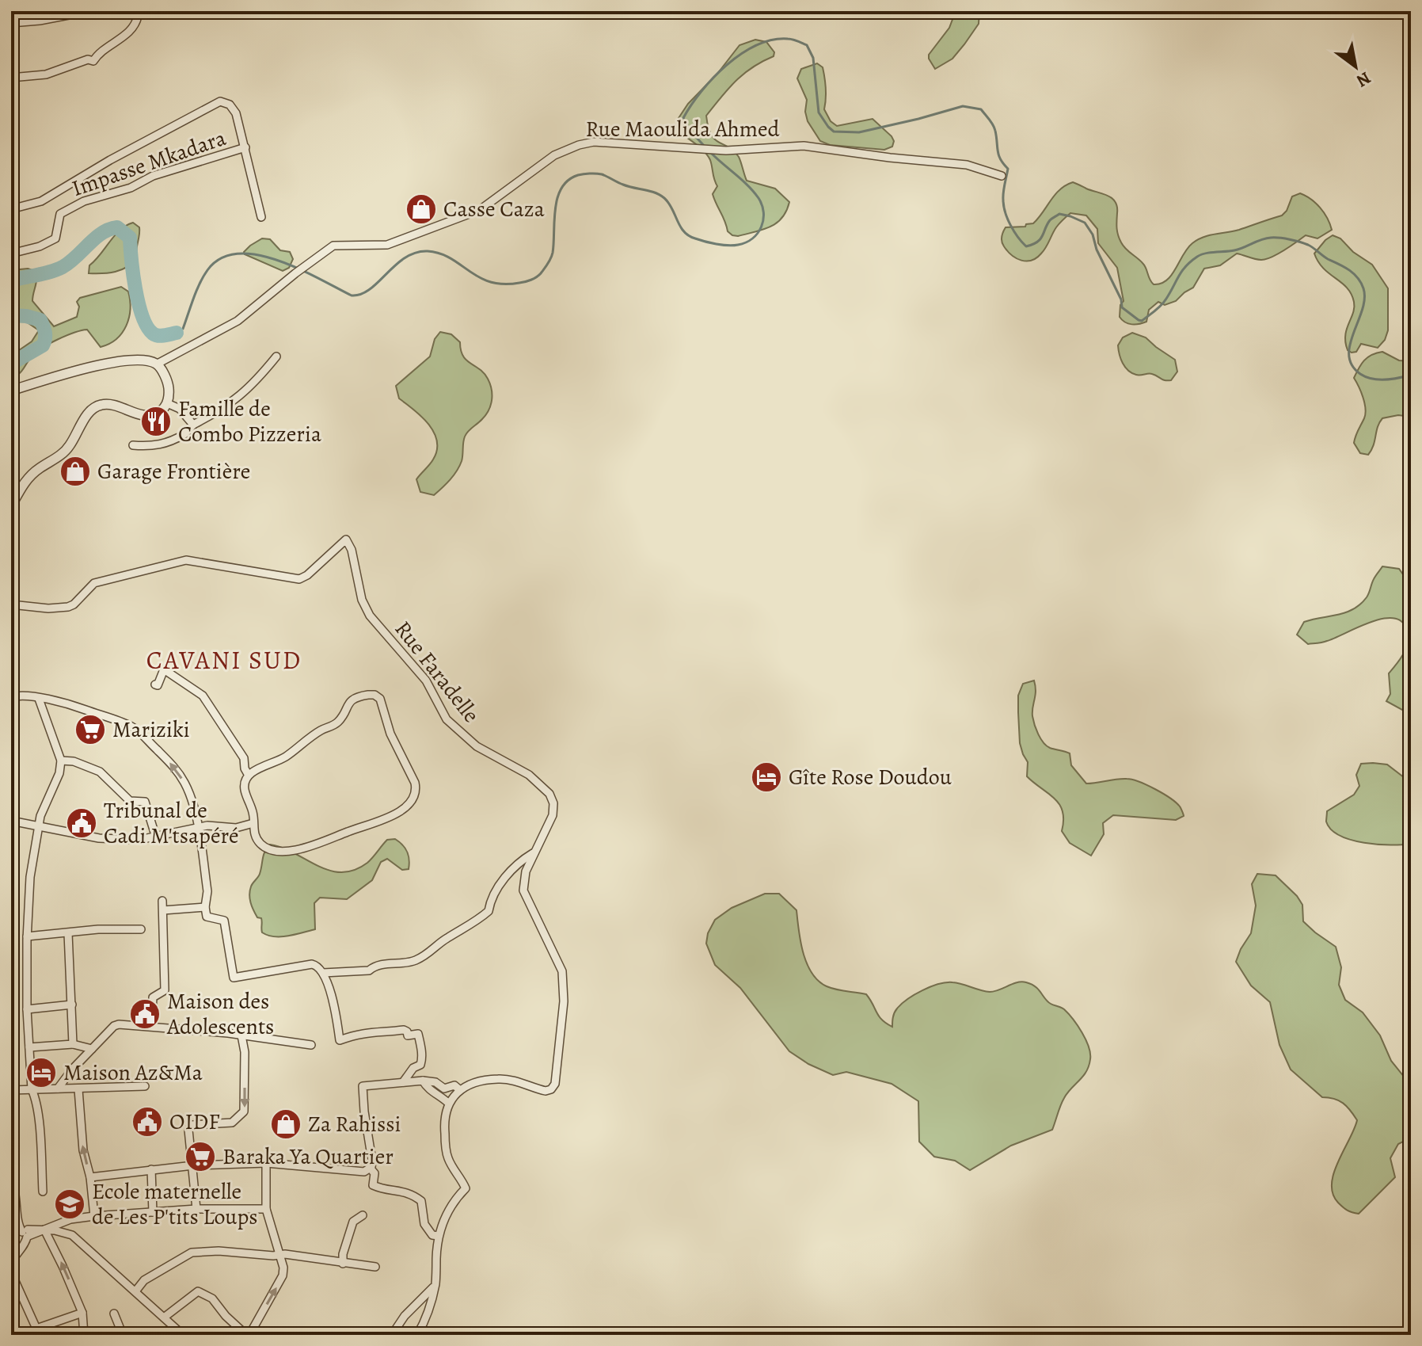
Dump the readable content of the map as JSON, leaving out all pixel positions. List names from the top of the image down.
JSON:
{
  "streets": {
    "street": ["Rue Maoulida Ahmed", "Impasse Mkadara", "Rue Faradelle"]
  },
  "districts": ["CAVANI SUD"],
  "places": {
    "shop": ["Casse Caza", "Garage Frontière", "Za Rahissi"],
    "restaurant": ["Famille de Combo Pizzeria"],
    "supermarket": ["Mariziki", "Baraka Ya Quartier"],
    "hotel": ["Gîte Rose Doudou", "Maison Az&Ma"],
    "public building": ["Tribunal de Cadi M'tsapéré", "Maison des Adolescents", "OIDF"],
    "school or university": ["Ecole maternelle de Les P'tits Loups"]
  },
  "north": "bottom right"
}
